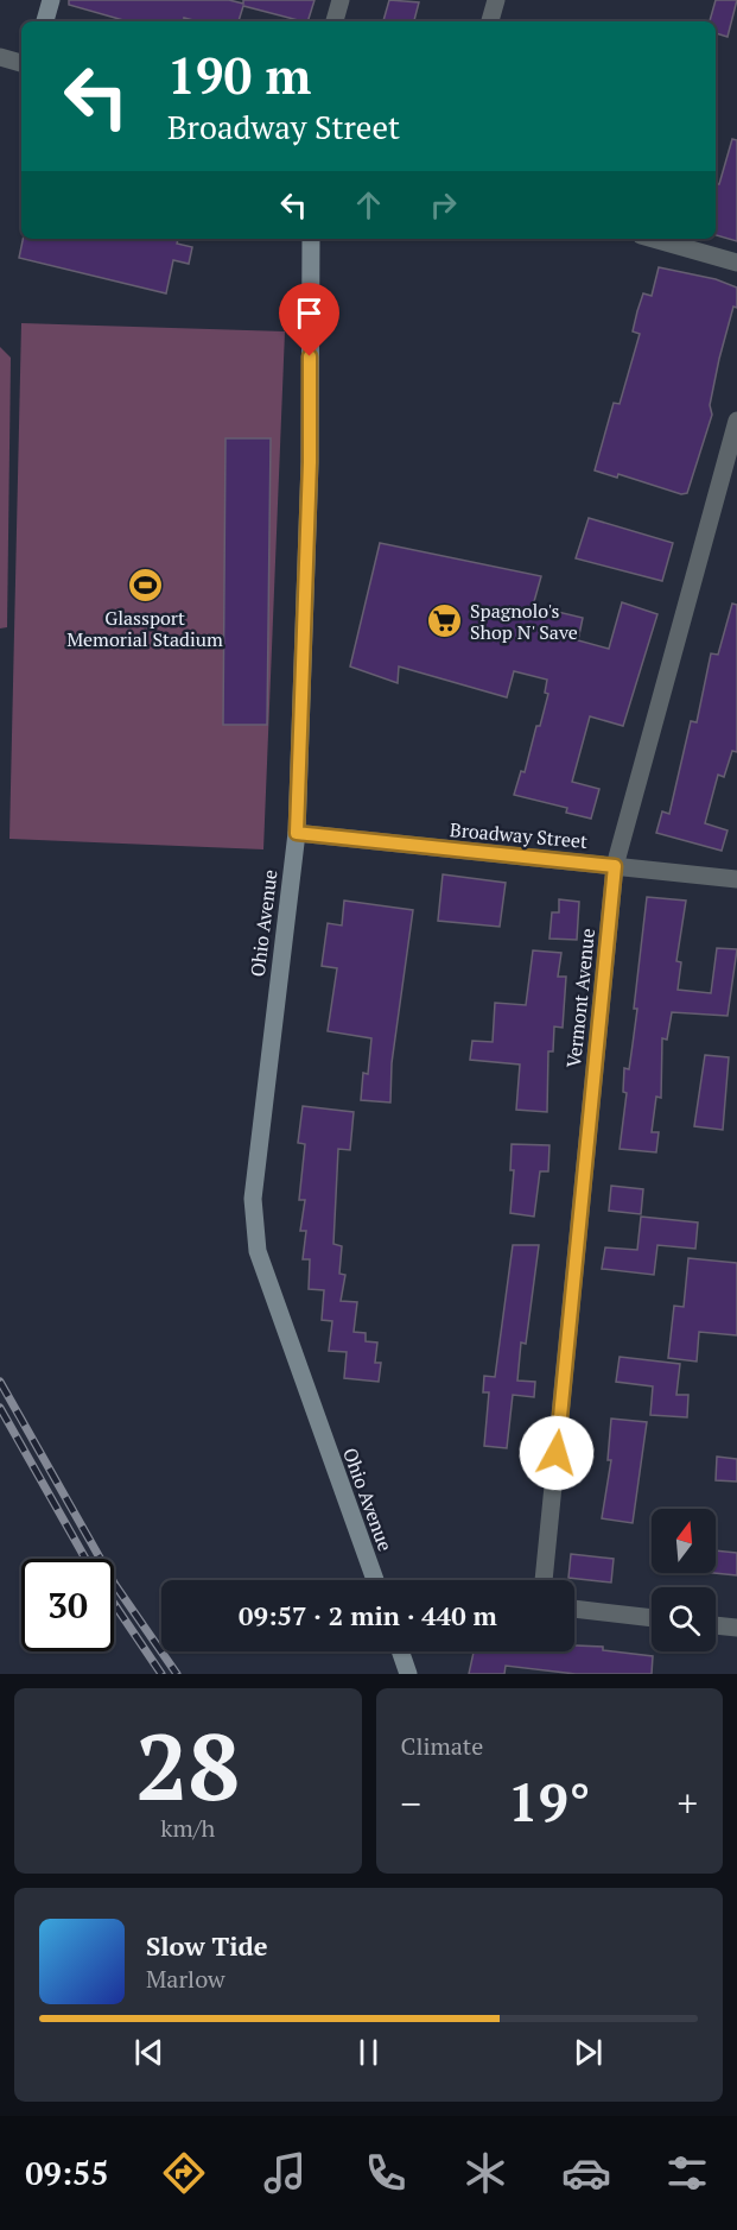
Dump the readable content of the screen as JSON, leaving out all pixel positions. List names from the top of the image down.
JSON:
{
  "streets": {
    "main road": ["Ohio Avenue"],
    "street": ["Broadway Street", "Vermont Avenue"]
  },
  "crossings": [
    ["Broadway Street", "Ohio Avenue"],
    ["Broadway Street", "Vermont Avenue"]
  ],
  "places": {
    "sports": ["Glassport Memorial Stadium"],
    "supermarket": ["Spagnolo's Shop N' Save"]
  },
  "north": "top",
  "page": {
    "turn": ["190 m", "Broadway Street"],
    "limit": "30",
    "trip": "09:57 · 2 min · 440 m",
    "tile": [
      ["28", "km/h"],
      "Climate"
    ],
    "heat": ["−", "19°", "+"],
    "song": ["Slow Tide", "Marlow"],
    "tabs": "09:55"
  }
}
